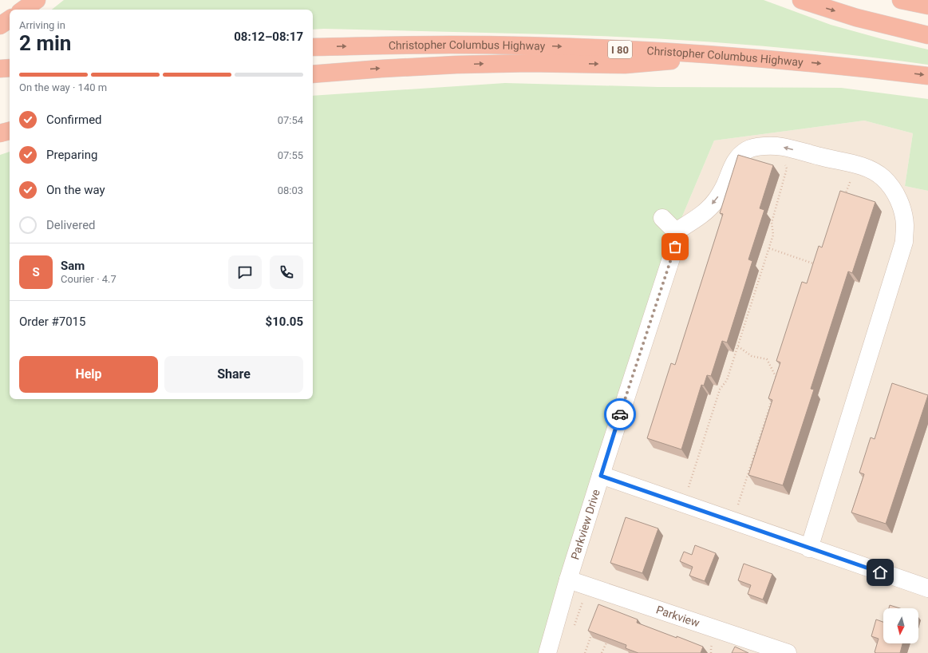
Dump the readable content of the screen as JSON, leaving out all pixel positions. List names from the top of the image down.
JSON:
{
  "streets": {
    "highway": ["Christopher Columbus Highway", "I 80"],
    "street": ["Parkview Drive", "Parkview"]
  },
  "crossings": [
    ["Parkview Drive", "Parkview"]
  ],
  "north": "bottom",
  "page": {
    "heading": ["2 min", "Arriving in", "08:12–08:17"],
    "panel": [
      "Sam",
      "Courier · 4.7",
      "Order #7015",
      "$10.05"
    ],
    "bar": "On the way · 140 m",
    "list": [
      ["Confirmed", "07:54"],
      ["Preparing", "07:55"],
      ["On the way", "08:03"],
      "Delivered"
    ],
    "round": "S",
    "buttons": ["Help", "Share"]
  }
}
